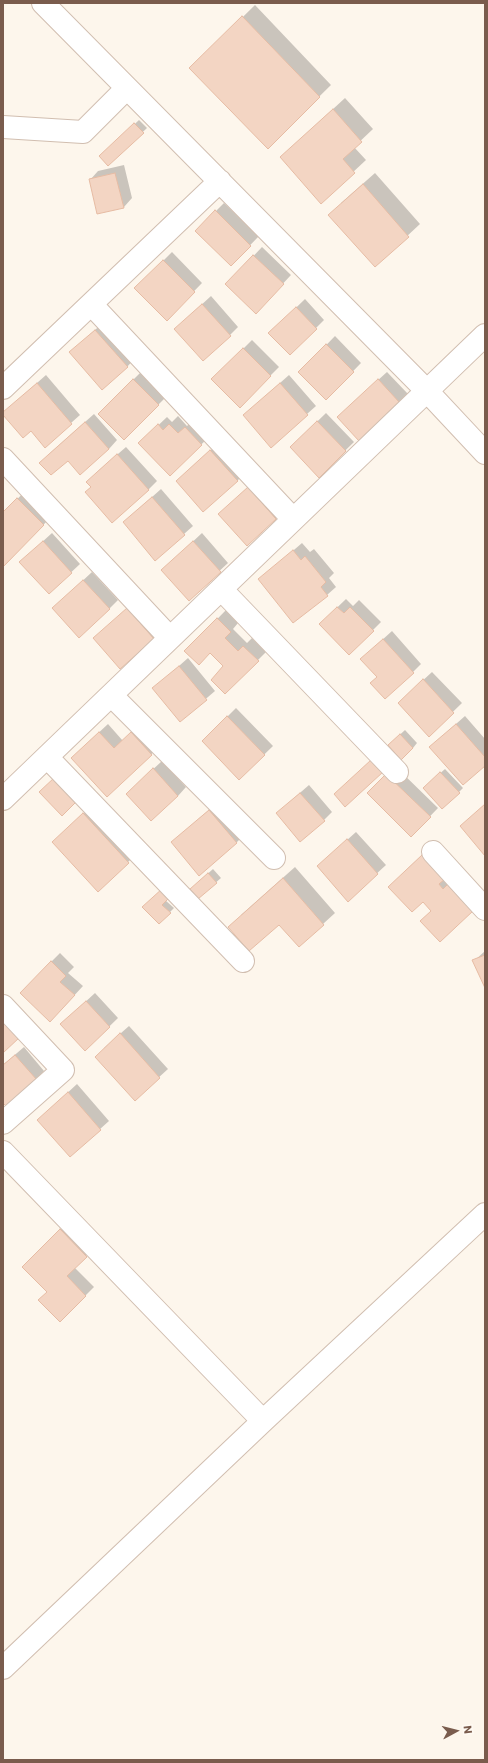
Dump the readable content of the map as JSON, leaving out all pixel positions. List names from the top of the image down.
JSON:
{
  "north": "right"
}
